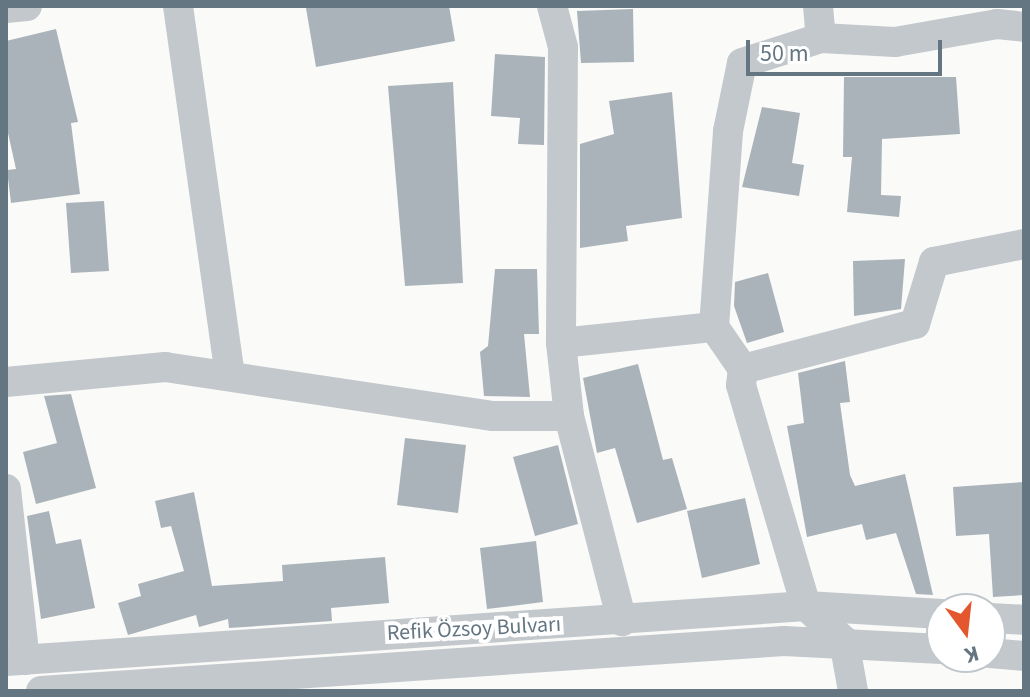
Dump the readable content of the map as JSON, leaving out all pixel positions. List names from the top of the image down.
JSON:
{
  "streets": {
    "street": ["Refik Özsoy Bulvarı"]
  },
  "scale_bar": "50 m",
  "north": "bottom"
}
